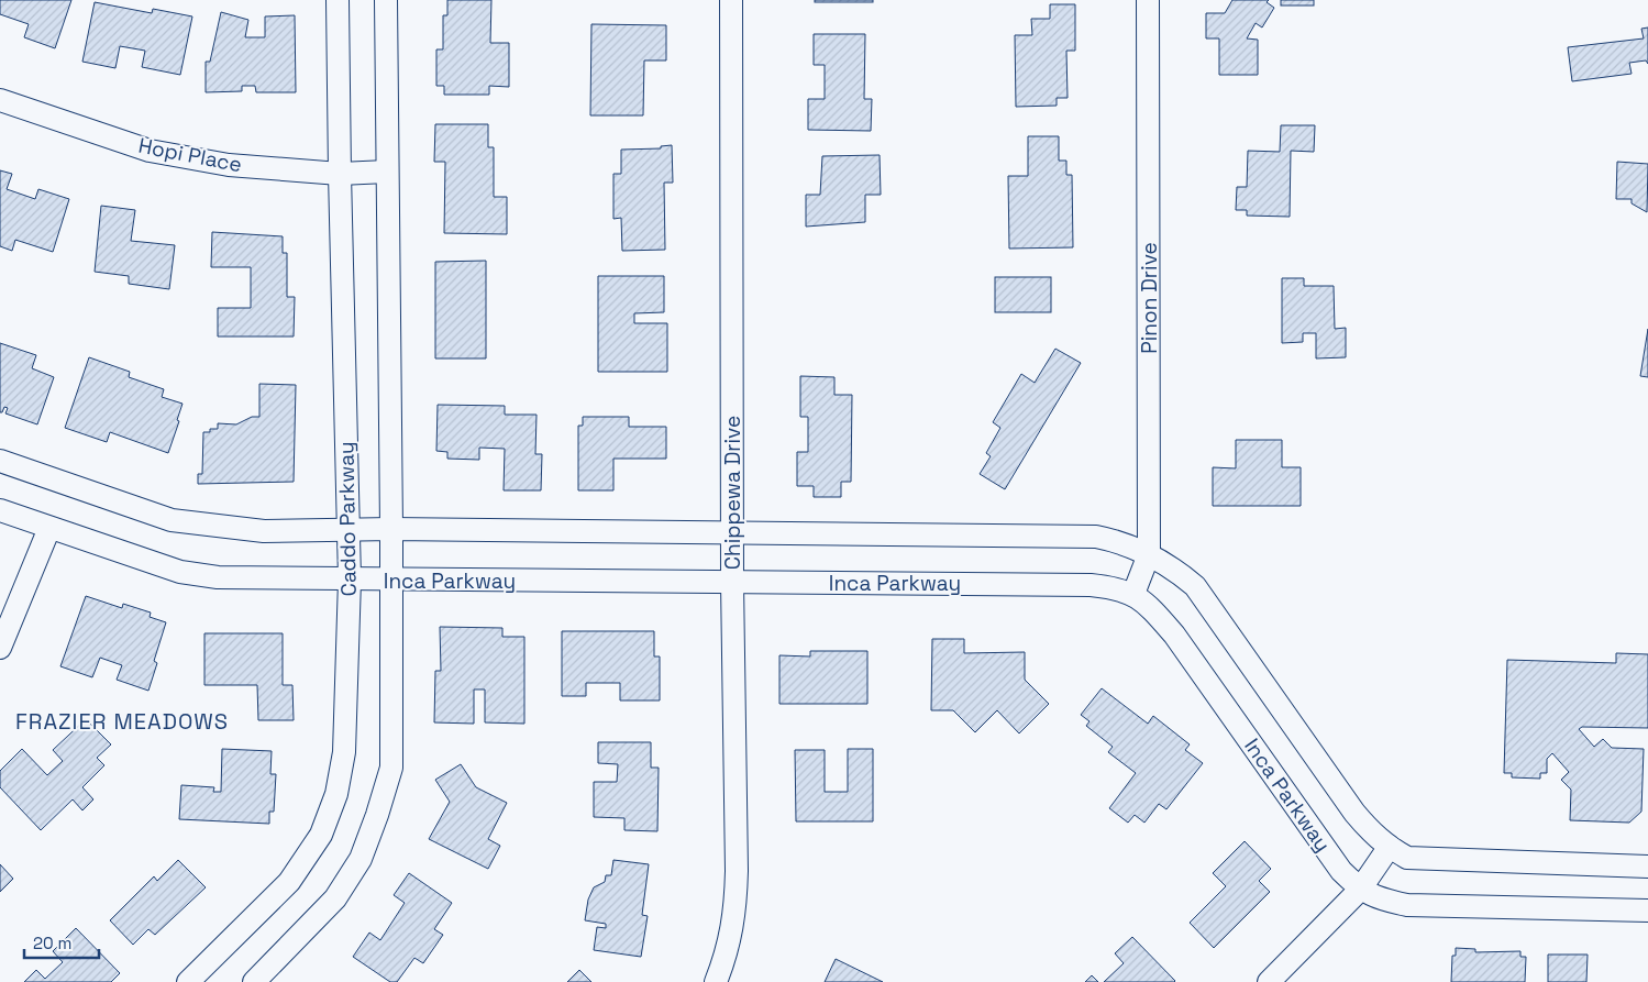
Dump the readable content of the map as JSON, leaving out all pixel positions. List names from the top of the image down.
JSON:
{
  "streets": {
    "street": [
      "Hopi Place",
      "Pinon Drive",
      "Chippewa Drive",
      "Caddo Parkway",
      "Inca Parkway"
    ]
  },
  "crossings": [
    ["Hopi Place", "Caddo Parkway"],
    ["Pinon Drive", "Inca Parkway"],
    ["Chippewa Drive", "Inca Parkway"],
    ["Caddo Parkway", "Inca Parkway"]
  ],
  "districts": ["FRAZIER MEADOWS"],
  "scale_bar": "20 m"
}
